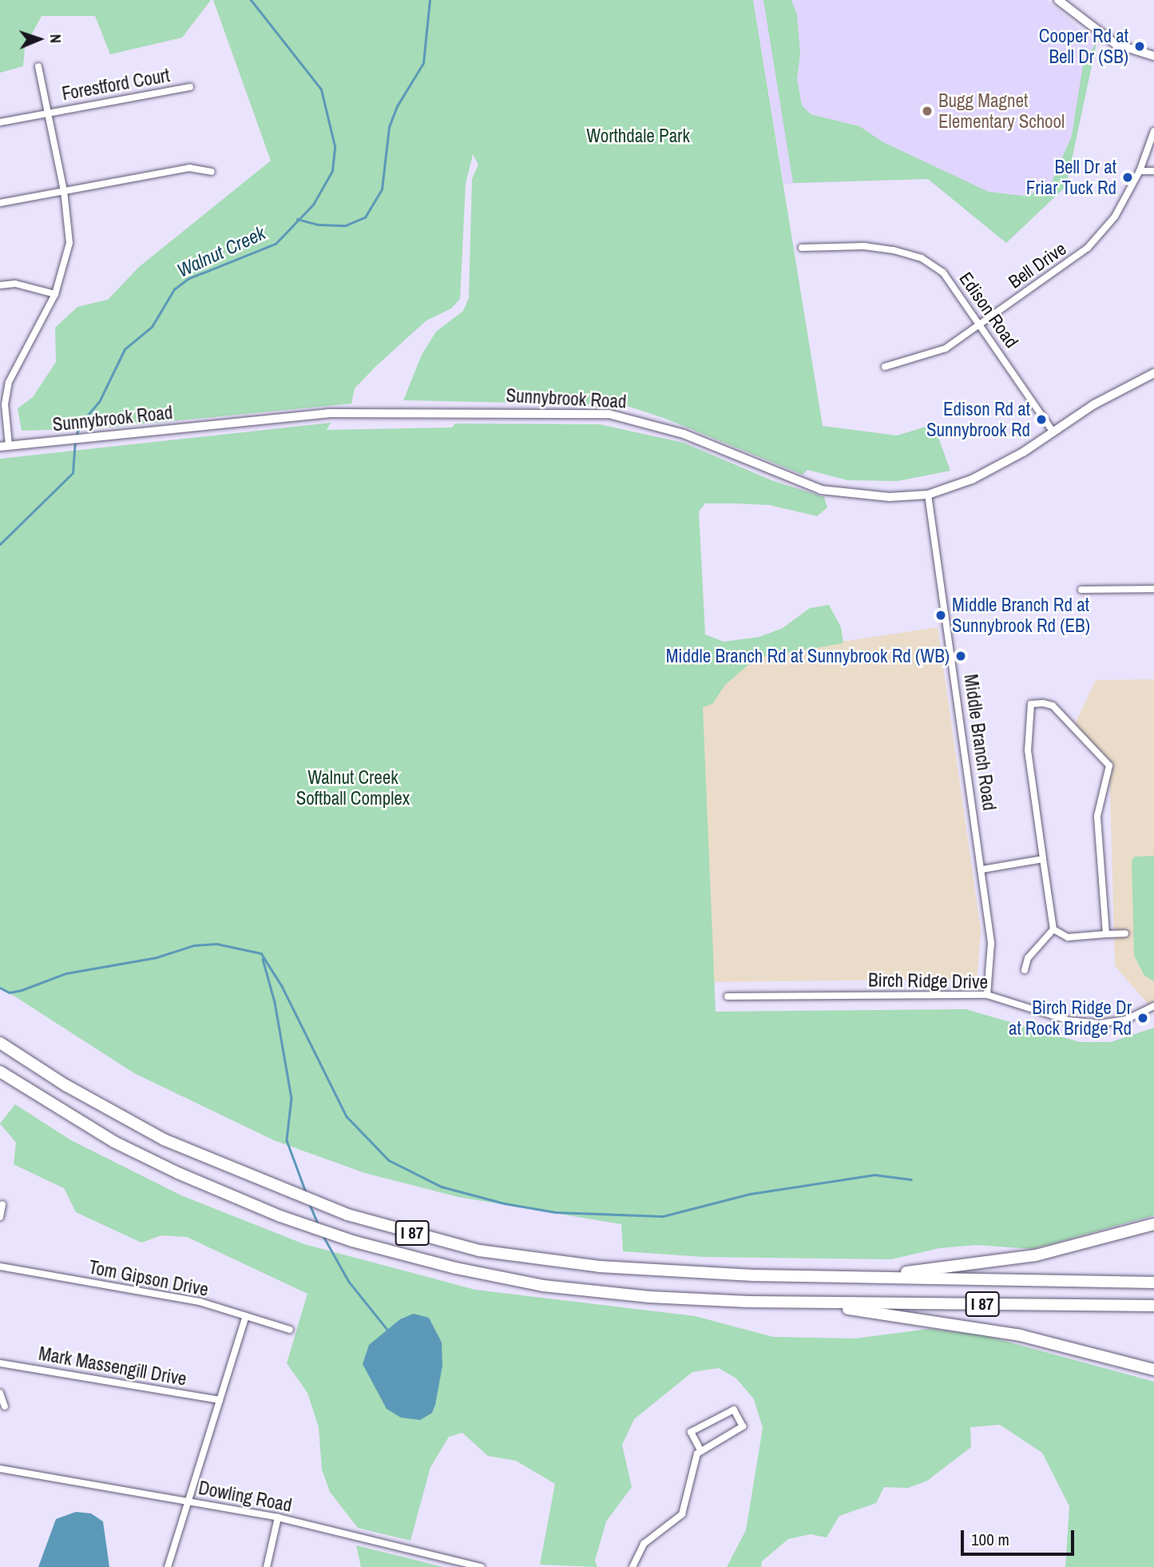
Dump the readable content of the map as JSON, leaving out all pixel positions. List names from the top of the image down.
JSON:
{
  "streets": {
    "highway": ["I 87"],
    "main road": ["Sunnybrook Road"],
    "street": [
      "Forestford Court",
      "Bell Drive",
      "Edison Road",
      "Middle Branch Road",
      "Birch Ridge Drive",
      "Tom Gipson Drive",
      "Mark Massengill Drive",
      "Dowling Road"
    ]
  },
  "crossings": [
    ["Bell Drive", "Edison Road"],
    ["Edison Road", "Sunnybrook Road"],
    ["Sunnybrook Road", "Middle Branch Road"],
    ["Middle Branch Road", "Birch Ridge Drive"]
  ],
  "water": ["Walnut Creek"],
  "parks": ["Worthdale Park", "Walnut Creek Softball Complex"],
  "places": [
    "Cooper Rd at Bell Dr (SB)",
    "Bugg Magnet Elementary School",
    "Bell Dr at Friar Tuck Rd",
    "Edison Rd at Sunnybrook Rd",
    "Middle Branch Rd at Sunnybrook Rd (EB)",
    "Middle Branch Rd at Sunnybrook Rd (WB)",
    "Birch Ridge Dr at Rock Bridge Rd"
  ],
  "scale_bar": "100 m",
  "north": "right"
}
